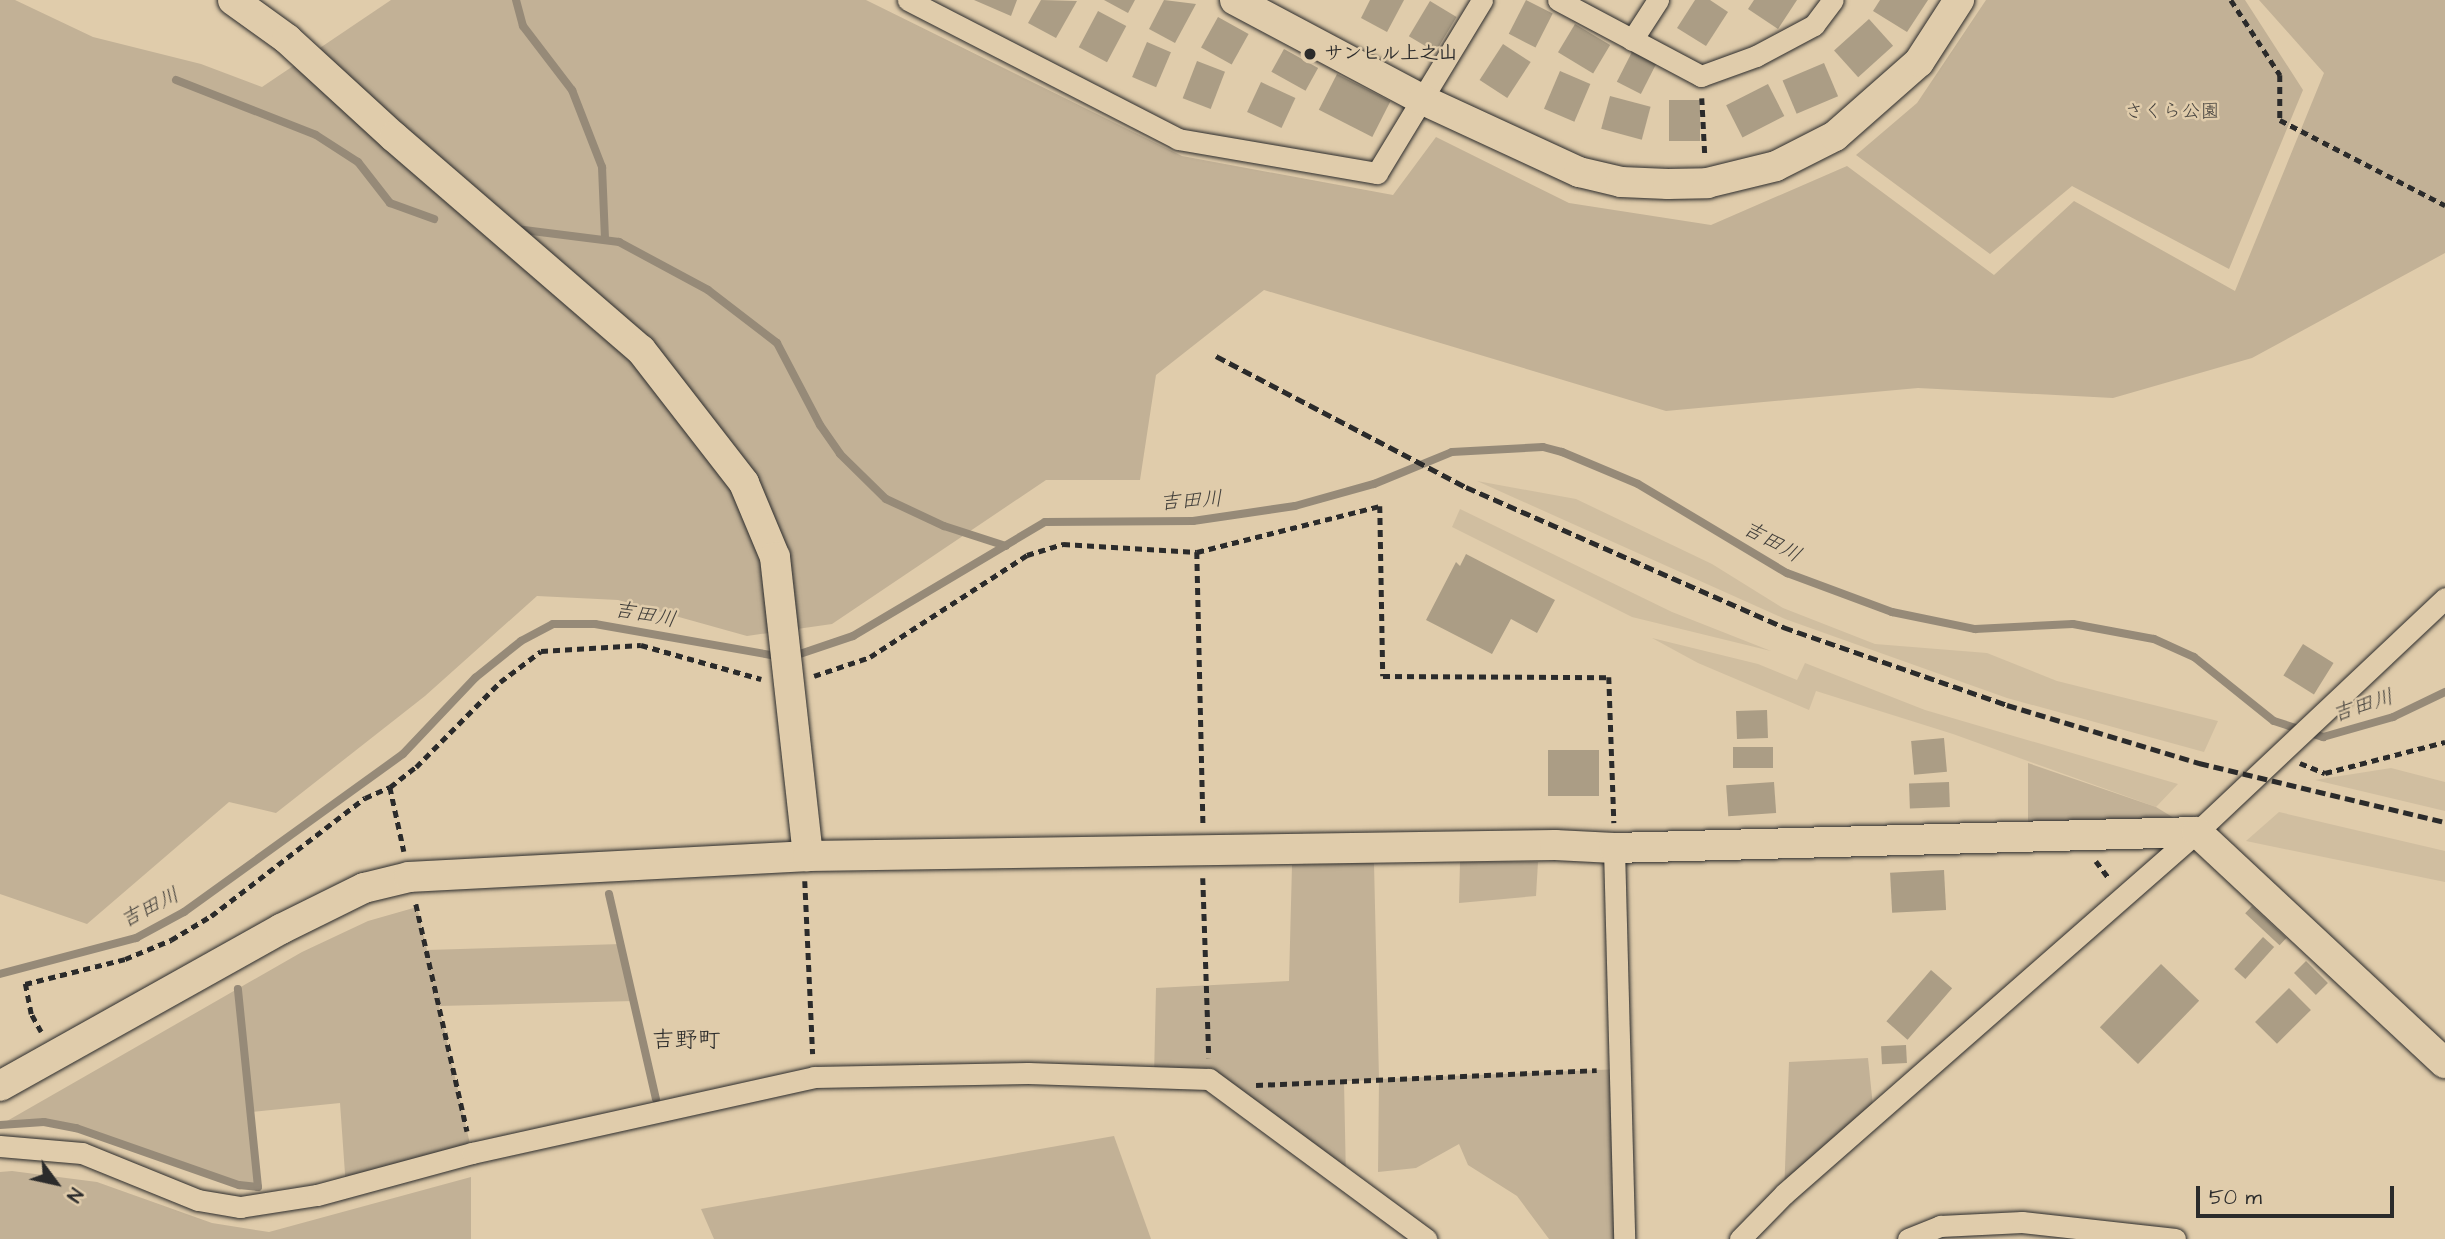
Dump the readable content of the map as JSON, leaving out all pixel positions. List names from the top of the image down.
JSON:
{
  "districts": ["吉野町"],
  "water": ["吉田川"],
  "parks": ["さくら公園"],
  "places": ["サンヒル上之山"],
  "scale_bar": "50 m",
  "north": "bottom right"
}
